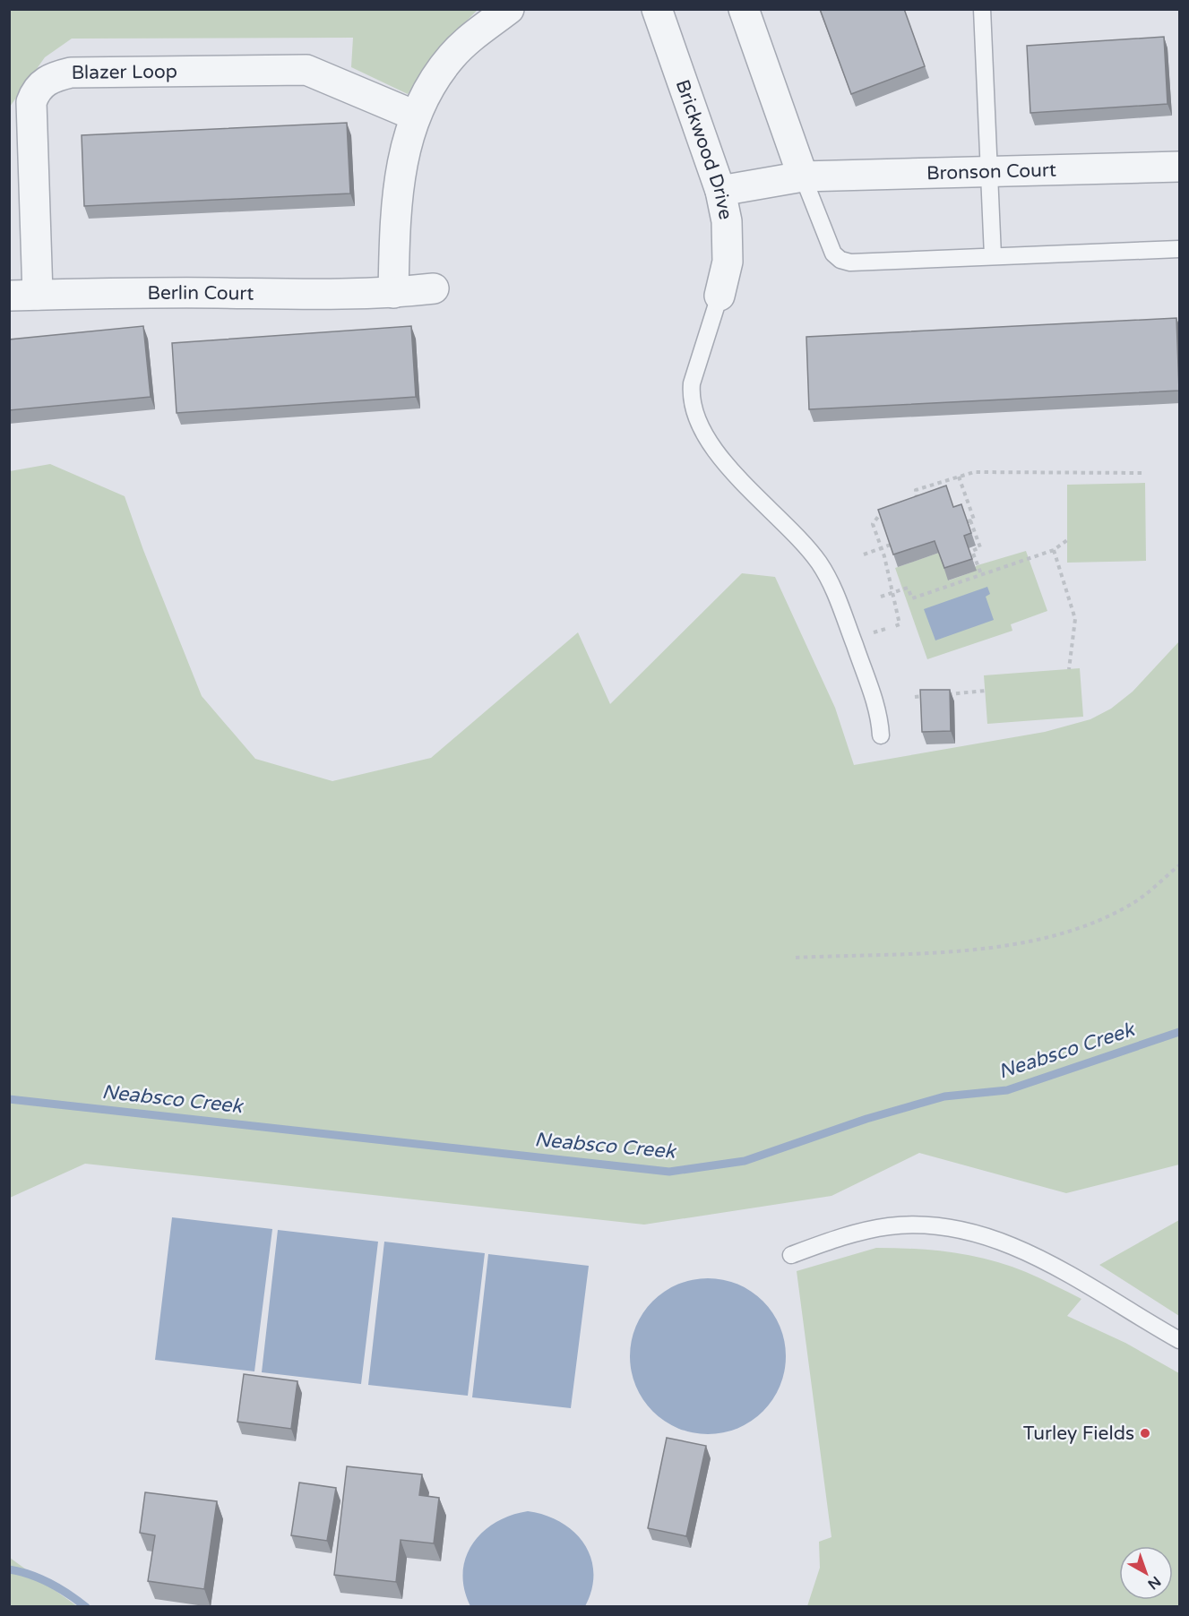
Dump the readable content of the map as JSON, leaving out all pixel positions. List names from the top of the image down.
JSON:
{
  "streets": {
    "street": [
      "Blazer Loop",
      "Brickwood Drive",
      "Bronson Court",
      "Berlin Court"
    ]
  },
  "crossings": [
    ["Blazer Loop", "Berlin Court"],
    ["Brickwood Drive", "Bronson Court"]
  ],
  "water": ["Neabsco Creek"],
  "places": ["Turley Fields"],
  "north": "bottom right"
}
